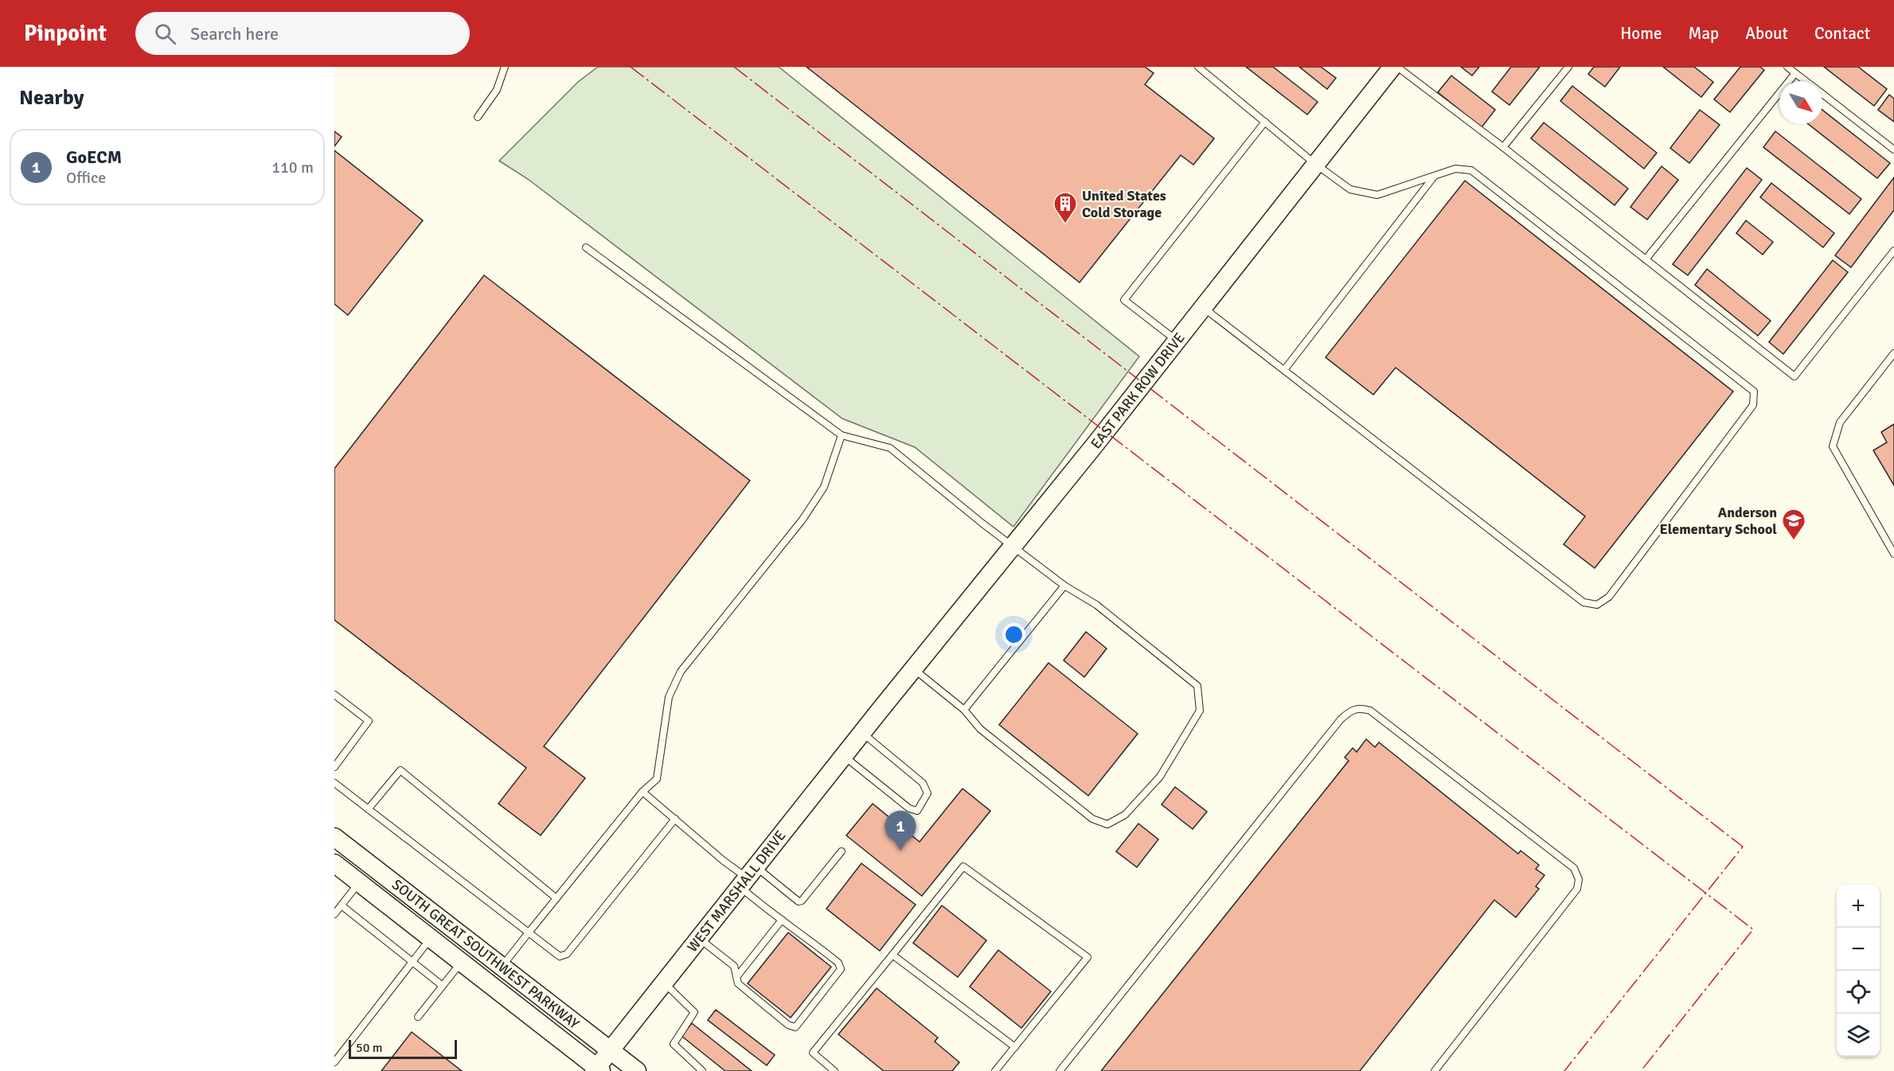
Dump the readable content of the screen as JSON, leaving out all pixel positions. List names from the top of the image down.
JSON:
{
  "streets": {
    "main road": ["EAST PARK ROW DRIVE", "WEST MARSHALL DRIVE", "SOUTH GREAT SOUTHWEST PARKWAY"]
  },
  "crossings": [
    ["EAST PARK ROW DRIVE", "WEST MARSHALL DRIVE"],
    ["WEST MARSHALL DRIVE", "SOUTH GREAT SOUTHWEST PARKWAY"]
  ],
  "places": {
    "building": ["United States Cold Storage"],
    "school or university": ["Anderson Elementary School"]
  },
  "scale_bar": "50 m",
  "north": "bottom right",
  "page": {
    "header": "Pinpoint",
    "search": "Search here",
    "nav": [
      "Home",
      "Map",
      "About",
      "Contact"
    ],
    "heading": "Nearby",
    "list": [
      {
        "mark": "1",
        "name": "GoECM",
        "note": "Office",
        "value": "110 m"
      }
    ],
    "pins": "1",
    "map_buttons": ["+", "−"],
    "scale": "50 m"
  }
}
